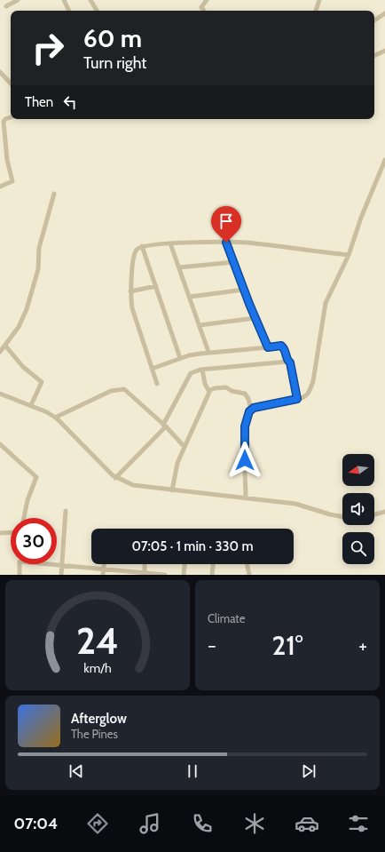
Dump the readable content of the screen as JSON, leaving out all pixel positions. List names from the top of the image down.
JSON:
{
  "north": "left",
  "page": {
    "turn": ["60 m", "Turn right"],
    "then": "Then",
    "limit": "30",
    "trip": "07:05 · 1 min · 330 m",
    "tile": "Climate",
    "heat": ["−", "21°", "+"],
    "song": ["Afterglow", "The Pines"],
    "tabs": "07:04",
    "gauge": ["24", "km/h"]
  }
}
